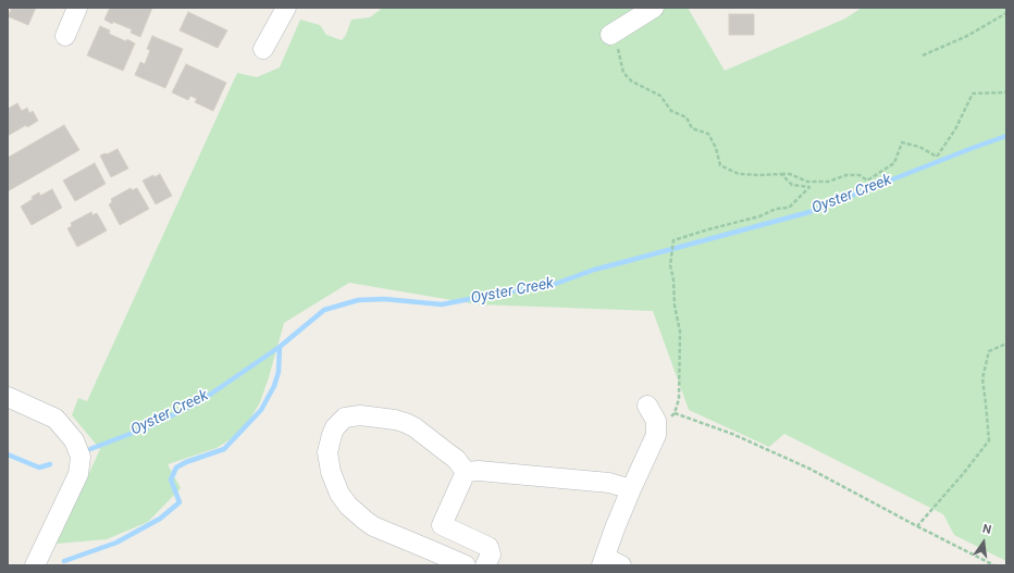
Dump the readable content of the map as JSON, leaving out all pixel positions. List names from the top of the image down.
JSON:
{
  "water": ["Oyster Creek"],
  "north": "top"
}
